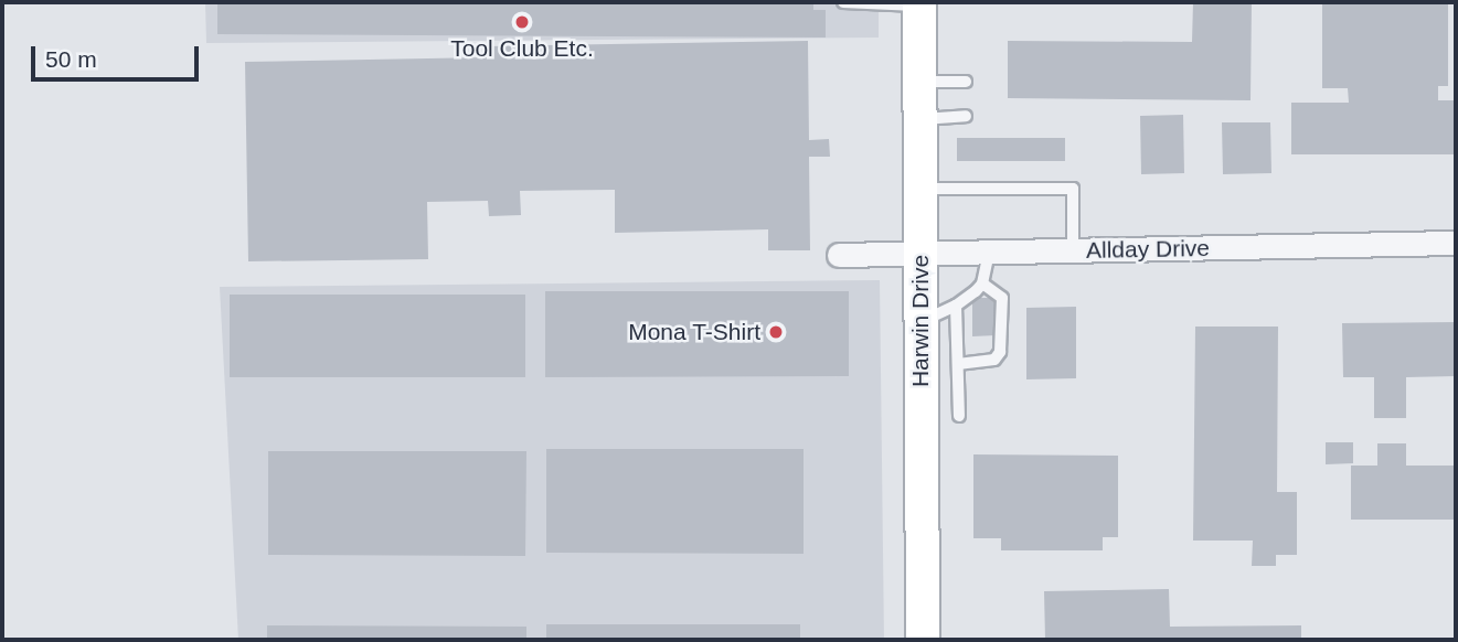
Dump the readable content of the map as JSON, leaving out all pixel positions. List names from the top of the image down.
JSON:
{
  "streets": {
    "main road": ["Harwin Drive"],
    "street": ["Allday Drive"]
  },
  "crossings": [
    ["Allday Drive", "Harwin Drive"]
  ],
  "places": ["Tool Club Etc.", "Mona T-Shirt"],
  "scale_bar": "50 m"
}
